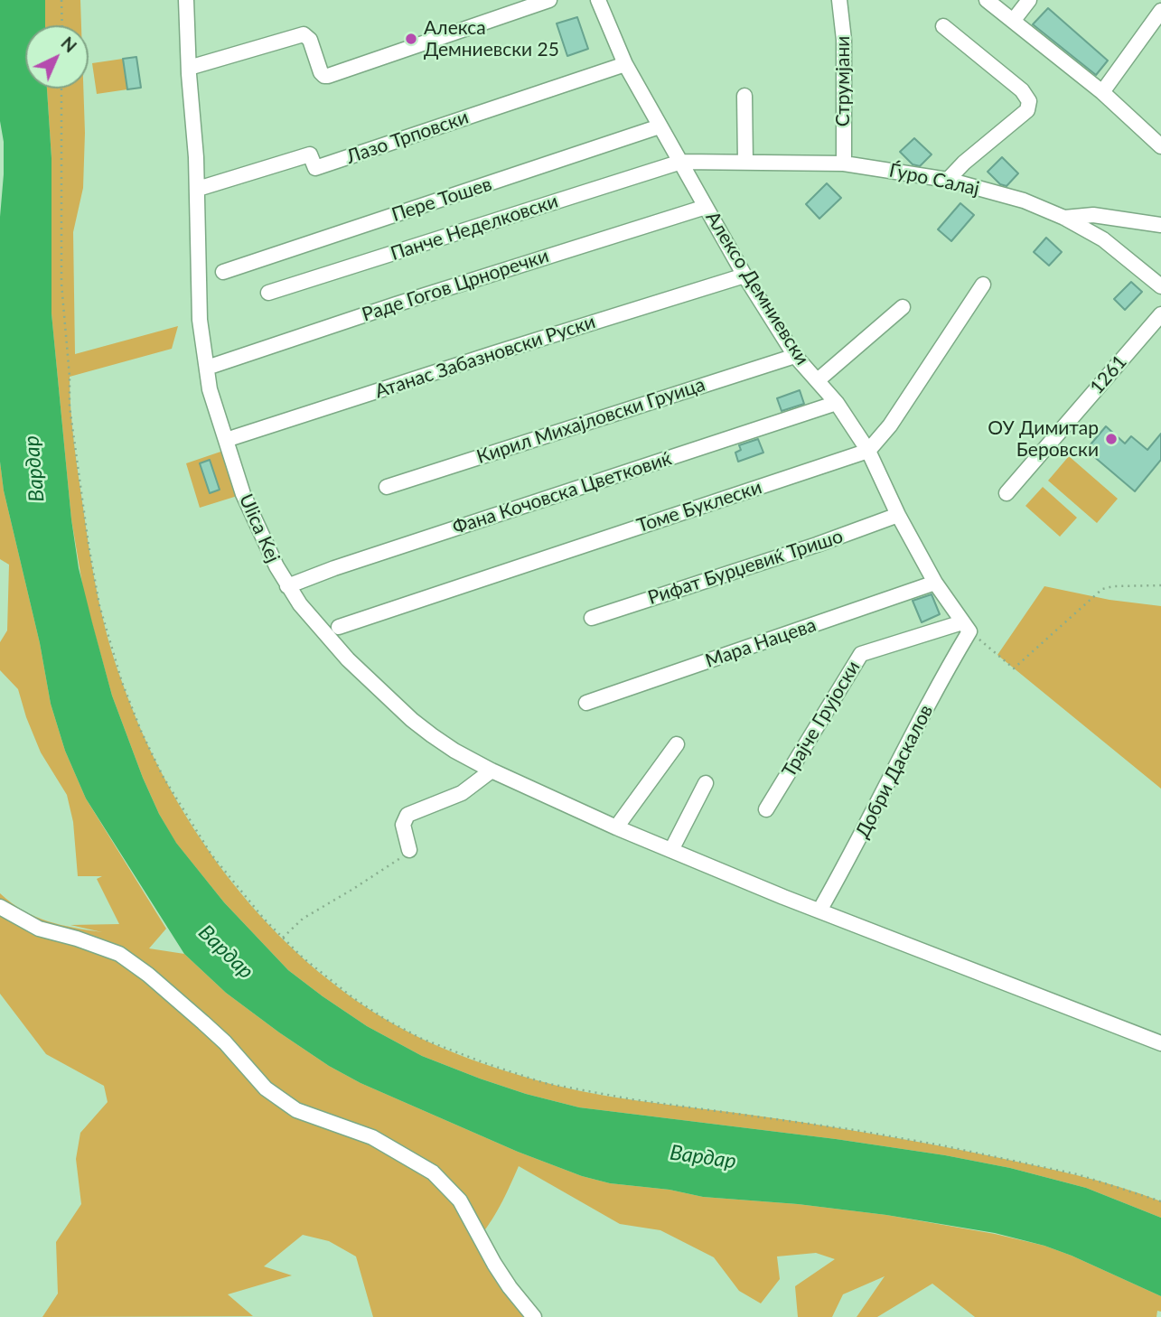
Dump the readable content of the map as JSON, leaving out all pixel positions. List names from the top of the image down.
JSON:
{
  "streets": {
    "street": [
      "Струмјани",
      "Лазо Трповски",
      "Ѓуро Салај",
      "Пере Тошев",
      "Панче Неделковски",
      "Раде Гогов Црноречки",
      "Алексо Демниевски",
      "Атанас Забазновски Руски",
      "1261",
      "Кирил Михајловски Груица",
      "Фана Кочовска Цветковиќ",
      "Томе Буклески",
      "Ulica Kej",
      "Рифат Бурџевиќ Тришо",
      "Мара Нацева",
      "Трајче Грујоски",
      "Добри Даскалов"
    ]
  },
  "crossings": [
    ["Струмјани", "Ѓуро Салај"],
    ["Лазо Трповски", "Алексо Демниевски"],
    ["Лазо Трповски", "Ulica Kej"],
    ["Ѓуро Салај", "Панче Неделковски"],
    ["Ѓуро Салај", "Алексо Демниевски"],
    ["Пере Тошев", "Алексо Демниевски"],
    ["Панче Неделковски", "Алексо Демниевски"],
    ["Раде Гогов Црноречки", "Алексо Демниевски"],
    ["Раде Гогов Црноречки", "Ulica Kej"],
    ["Алексо Демниевски", "Атанас Забазновски Руски"],
    ["Алексо Демниевски", "Кирил Михајловски Груица"],
    ["Алексо Демниевски", "Фана Кочовска Цветковиќ"],
    ["Алексо Демниевски", "Томе Буклески"],
    ["Алексо Демниевски", "Рифат Бурџевиќ Тришо"],
    ["Алексо Демниевски", "Мара Нацева"],
    ["Алексо Демниевски", "Трајче Грујоски"],
    ["Алексо Демниевски", "Добри Даскалов"],
    ["Атанас Забазновски Руски", "Ulica Kej"],
    ["Фана Кочовска Цветковиќ", "Ulica Kej"],
    ["Ulica Kej", "Добри Даскалов"],
    ["Трајче Грујоски", "Добри Даскалов"]
  ],
  "water": ["Вардар"],
  "places": ["Алекса Демниевски 25", "ОУ Димитар Беровски"],
  "north": "top right"
}
